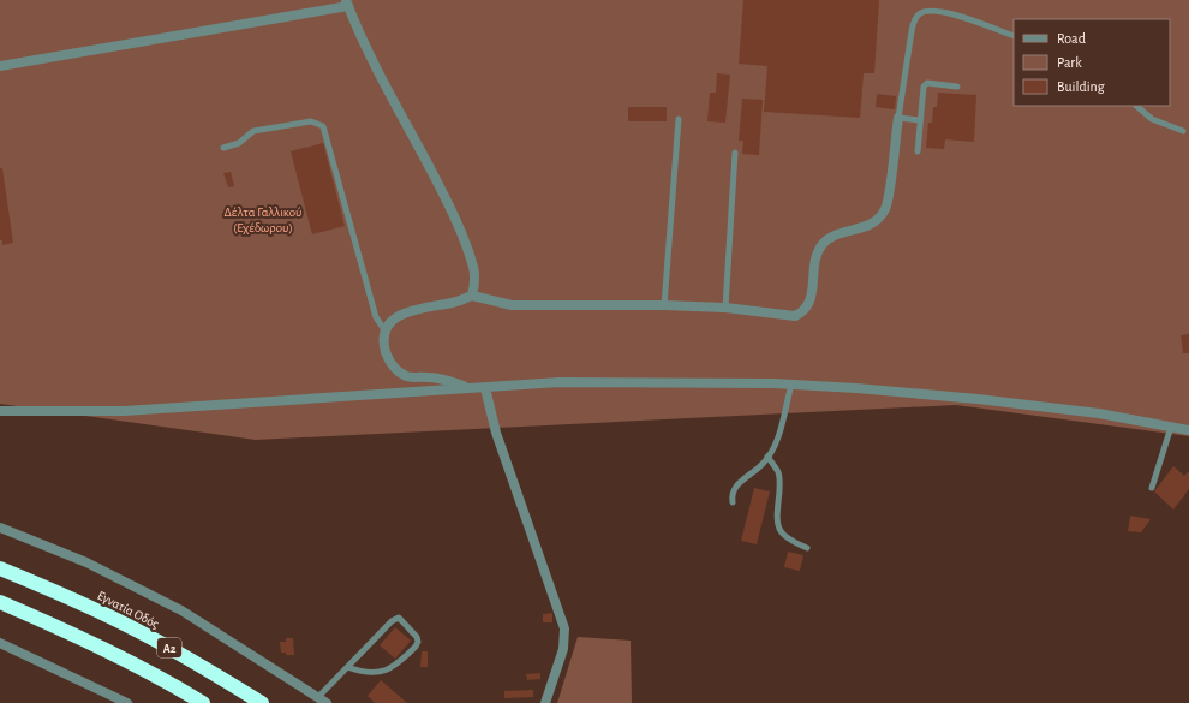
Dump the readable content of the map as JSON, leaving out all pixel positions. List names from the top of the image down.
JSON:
{
  "streets": {
    "highway": ["Εγνατία Οδός", "Α2"]
  },
  "parks": ["Δέλτα Γαλλικού (Εχέδωρου)"],
  "legend": ["Road", "Park", "Building"]
}
